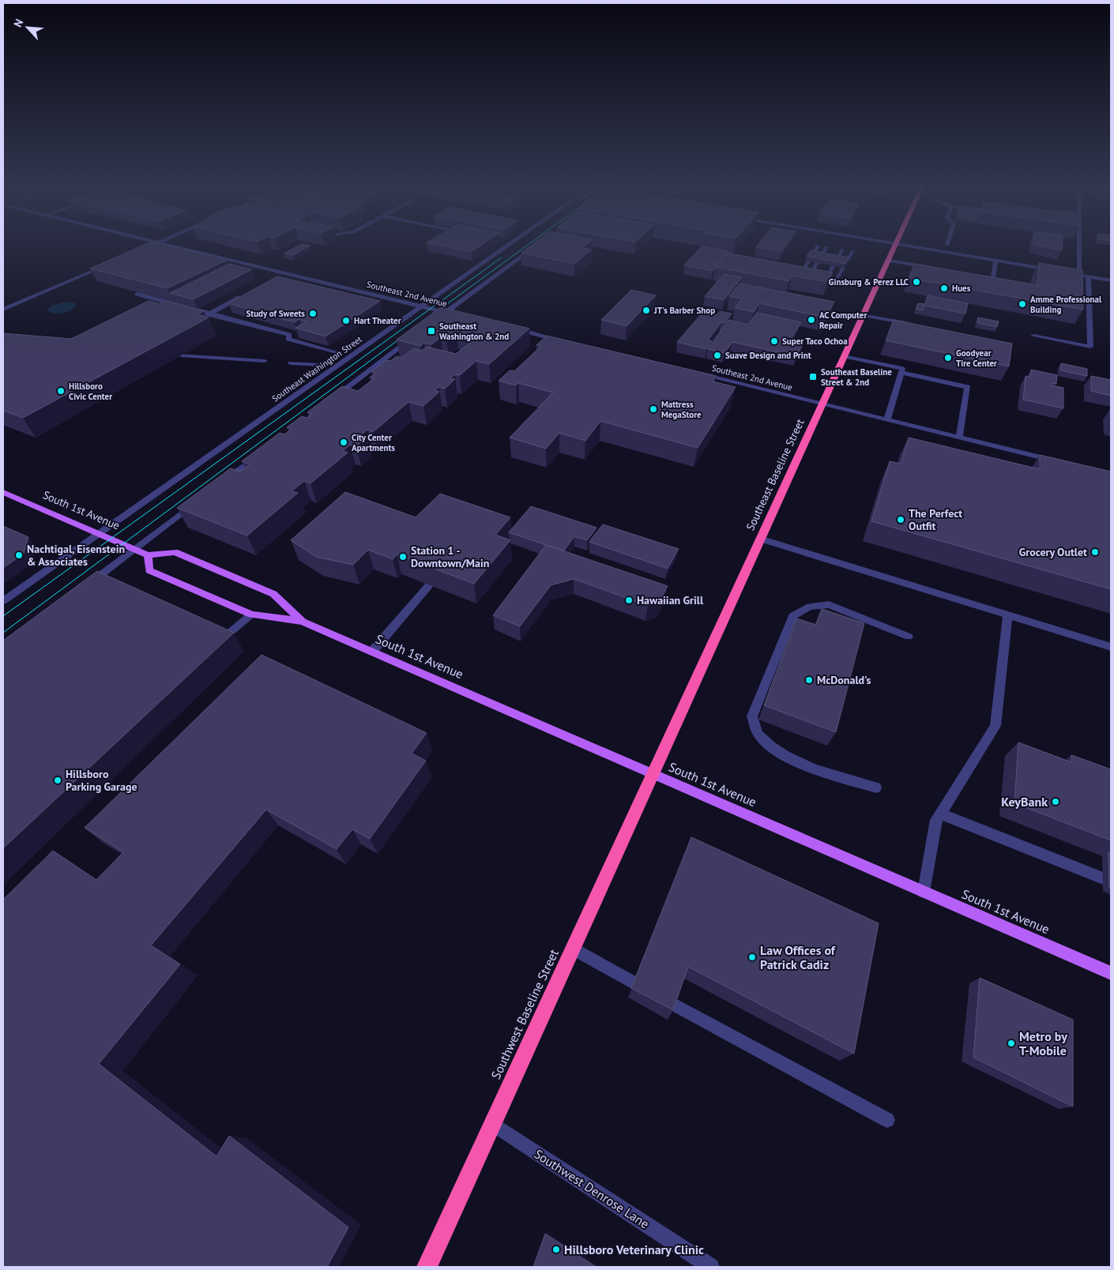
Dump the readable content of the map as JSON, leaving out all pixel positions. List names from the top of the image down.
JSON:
{
  "streets": {
    "highway": ["Southeast Baseline Street", "Southwest Baseline Street"],
    "main road": ["South 1st Avenue"],
    "street": ["Southeast 2nd Avenue", "Southeast Washington Street", "Southwest Denrose Lane"]
  },
  "crossings": [
    ["Southeast 2nd Avenue", "Southeast Washington Street"],
    ["Southeast 2nd Avenue", "Southeast Baseline Street"],
    ["Southeast Washington Street", "South 1st Avenue"],
    ["Southeast Baseline Street", "South 1st Avenue"],
    ["Southeast Baseline Street", "Southwest Baseline Street"],
    ["South 1st Avenue", "Southwest Baseline Street"],
    ["Southwest Baseline Street", "Southwest Denrose Lane"]
  ],
  "places": {
    "other": [
      "Ginsburg & Perez LLC",
      "Hues",
      "Amme Professional Building",
      "JT's Barber Shop",
      "Study of Sweets",
      "AC Computer Repair",
      "Hart Theater",
      "Super Taco Ochoa",
      "Suave Design and Print",
      "Goodyear Tire Center",
      "Hillsboro Civic Center",
      "Mattress MegaStore",
      "City Center Apartments",
      "The Perfect Outfit",
      "Grocery Outlet",
      "Nachtigal, Eisenstein & Associates",
      "Station 1 - Downtown/Main",
      "Hawaiian Grill",
      "McDonald's",
      "Hillsboro Parking Garage",
      "KeyBank",
      "Law Offices of Patrick Cadiz",
      "Metro by T-Mobile",
      "Hillsboro Veterinary Clinic"
    ],
    "transit": ["Southeast Washington & 2nd", "Southeast Baseline Street & 2nd"]
  },
  "north": "top left"
}
